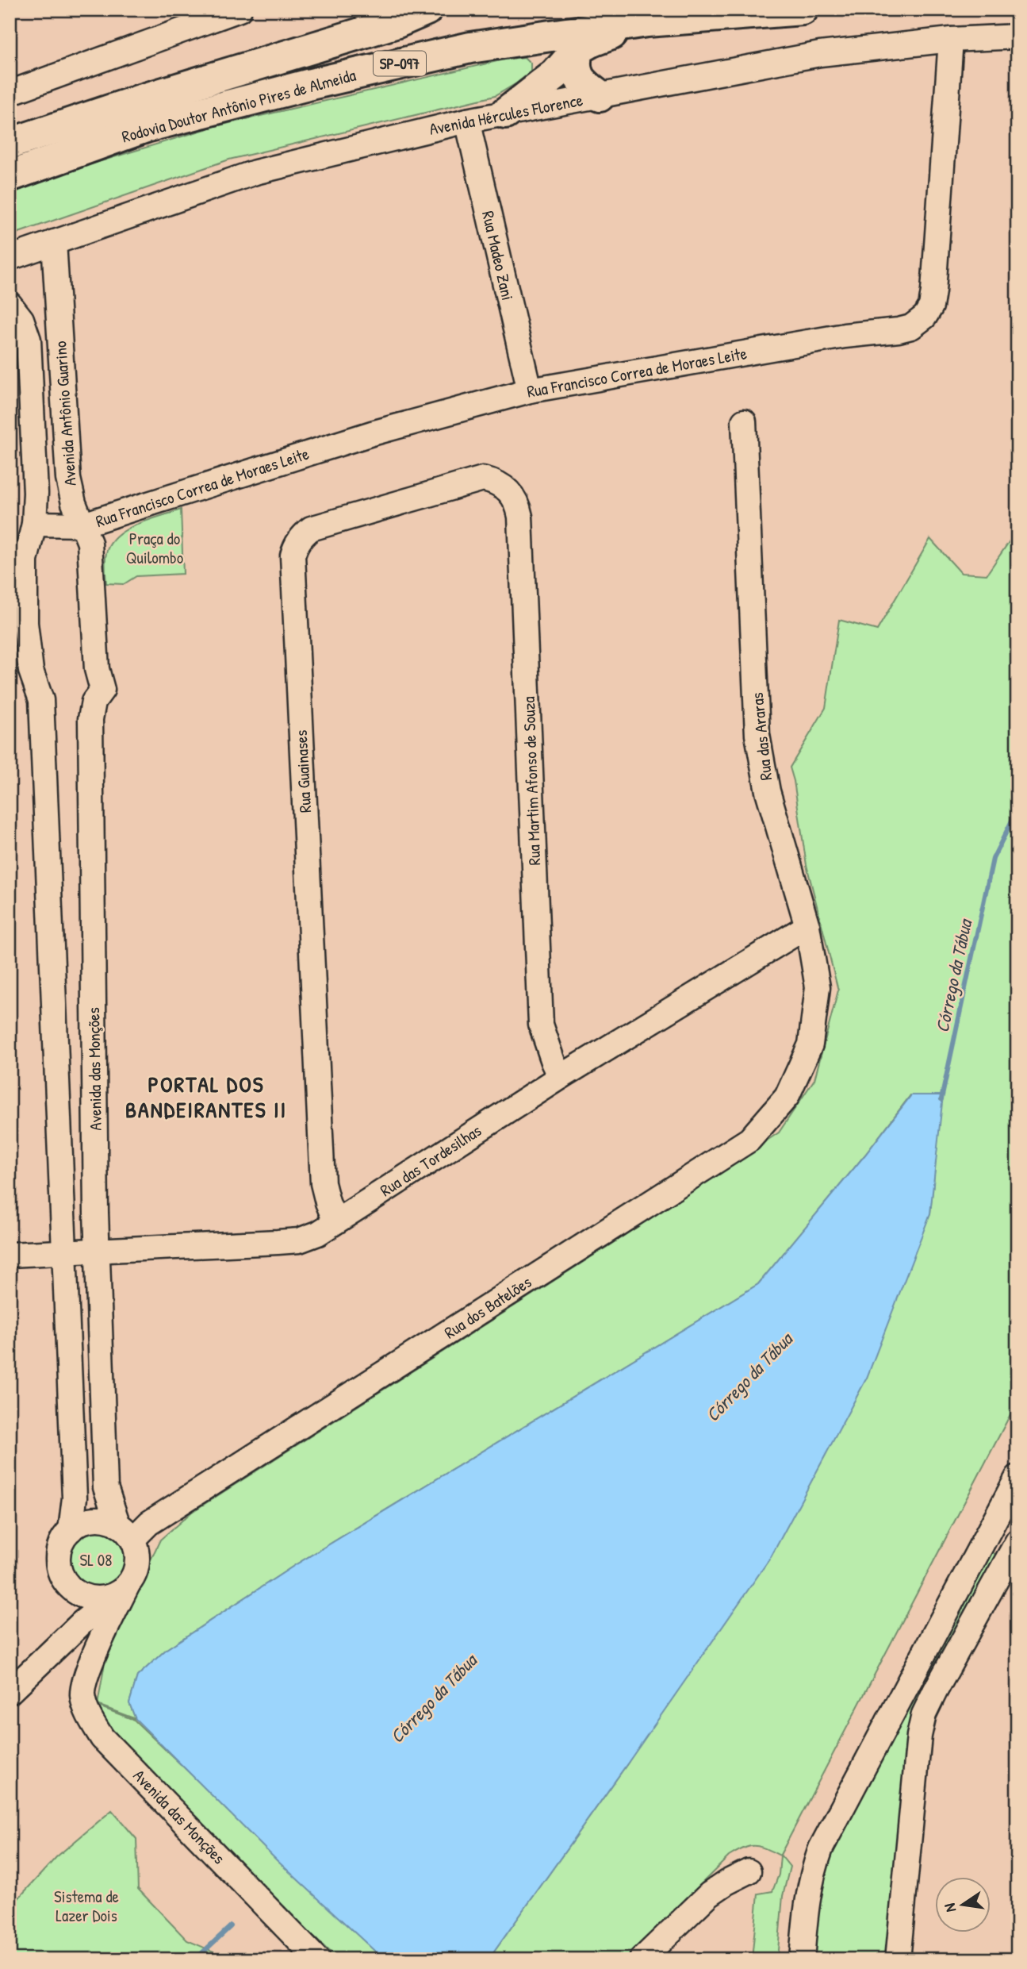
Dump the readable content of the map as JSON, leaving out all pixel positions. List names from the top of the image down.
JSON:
{
  "streets": {
    "main road": ["SP-097", "Rodovia Doutor Antônio Pires de Almeida"],
    "street": [
      "Avenida Hércules Florence",
      "Rua Madeo Zani",
      "Rua Francisco Correa de Moraes Leite",
      "Avenida Antônio Guarino",
      "Rua das Araras",
      "Rua Guainases",
      "Rua Martim Afonso de Souza",
      "Avenida das Monções",
      "Rua das Tordesilhas",
      "Rua dos Batelões"
    ]
  },
  "crossings": [
    ["Avenida Hércules Florence", "Rua Madeo Zani"],
    ["Avenida Hércules Florence", "Rua Francisco Correa de Moraes Leite"],
    ["Avenida Hércules Florence", "Avenida Antônio Guarino"],
    ["Rua Madeo Zani", "Rua Francisco Correa de Moraes Leite"],
    ["Rua Francisco Correa de Moraes Leite", "Avenida Antônio Guarino"],
    ["Avenida Antônio Guarino", "Avenida das Monções"],
    ["Avenida Antônio Guarino", "Rua das Tordesilhas"],
    ["Rua das Araras", "Rua das Tordesilhas"],
    ["Rua das Araras", "Rua dos Batelões"],
    ["Rua Guainases", "Rua Martim Afonso de Souza"],
    ["Rua Guainases", "Rua das Tordesilhas"],
    ["Rua Martim Afonso de Souza", "Rua das Tordesilhas"],
    ["Avenida das Monções", "Rua das Tordesilhas"],
    ["Avenida das Monções", "Rua dos Batelões"]
  ],
  "districts": ["PORTAL DOS BANDEIRANTES II"],
  "water": ["Córrego da Tábua"],
  "parks": ["Praça do Quilombo", "SL 08", "Sistema de Lazer Dois"],
  "north": "left"
}
